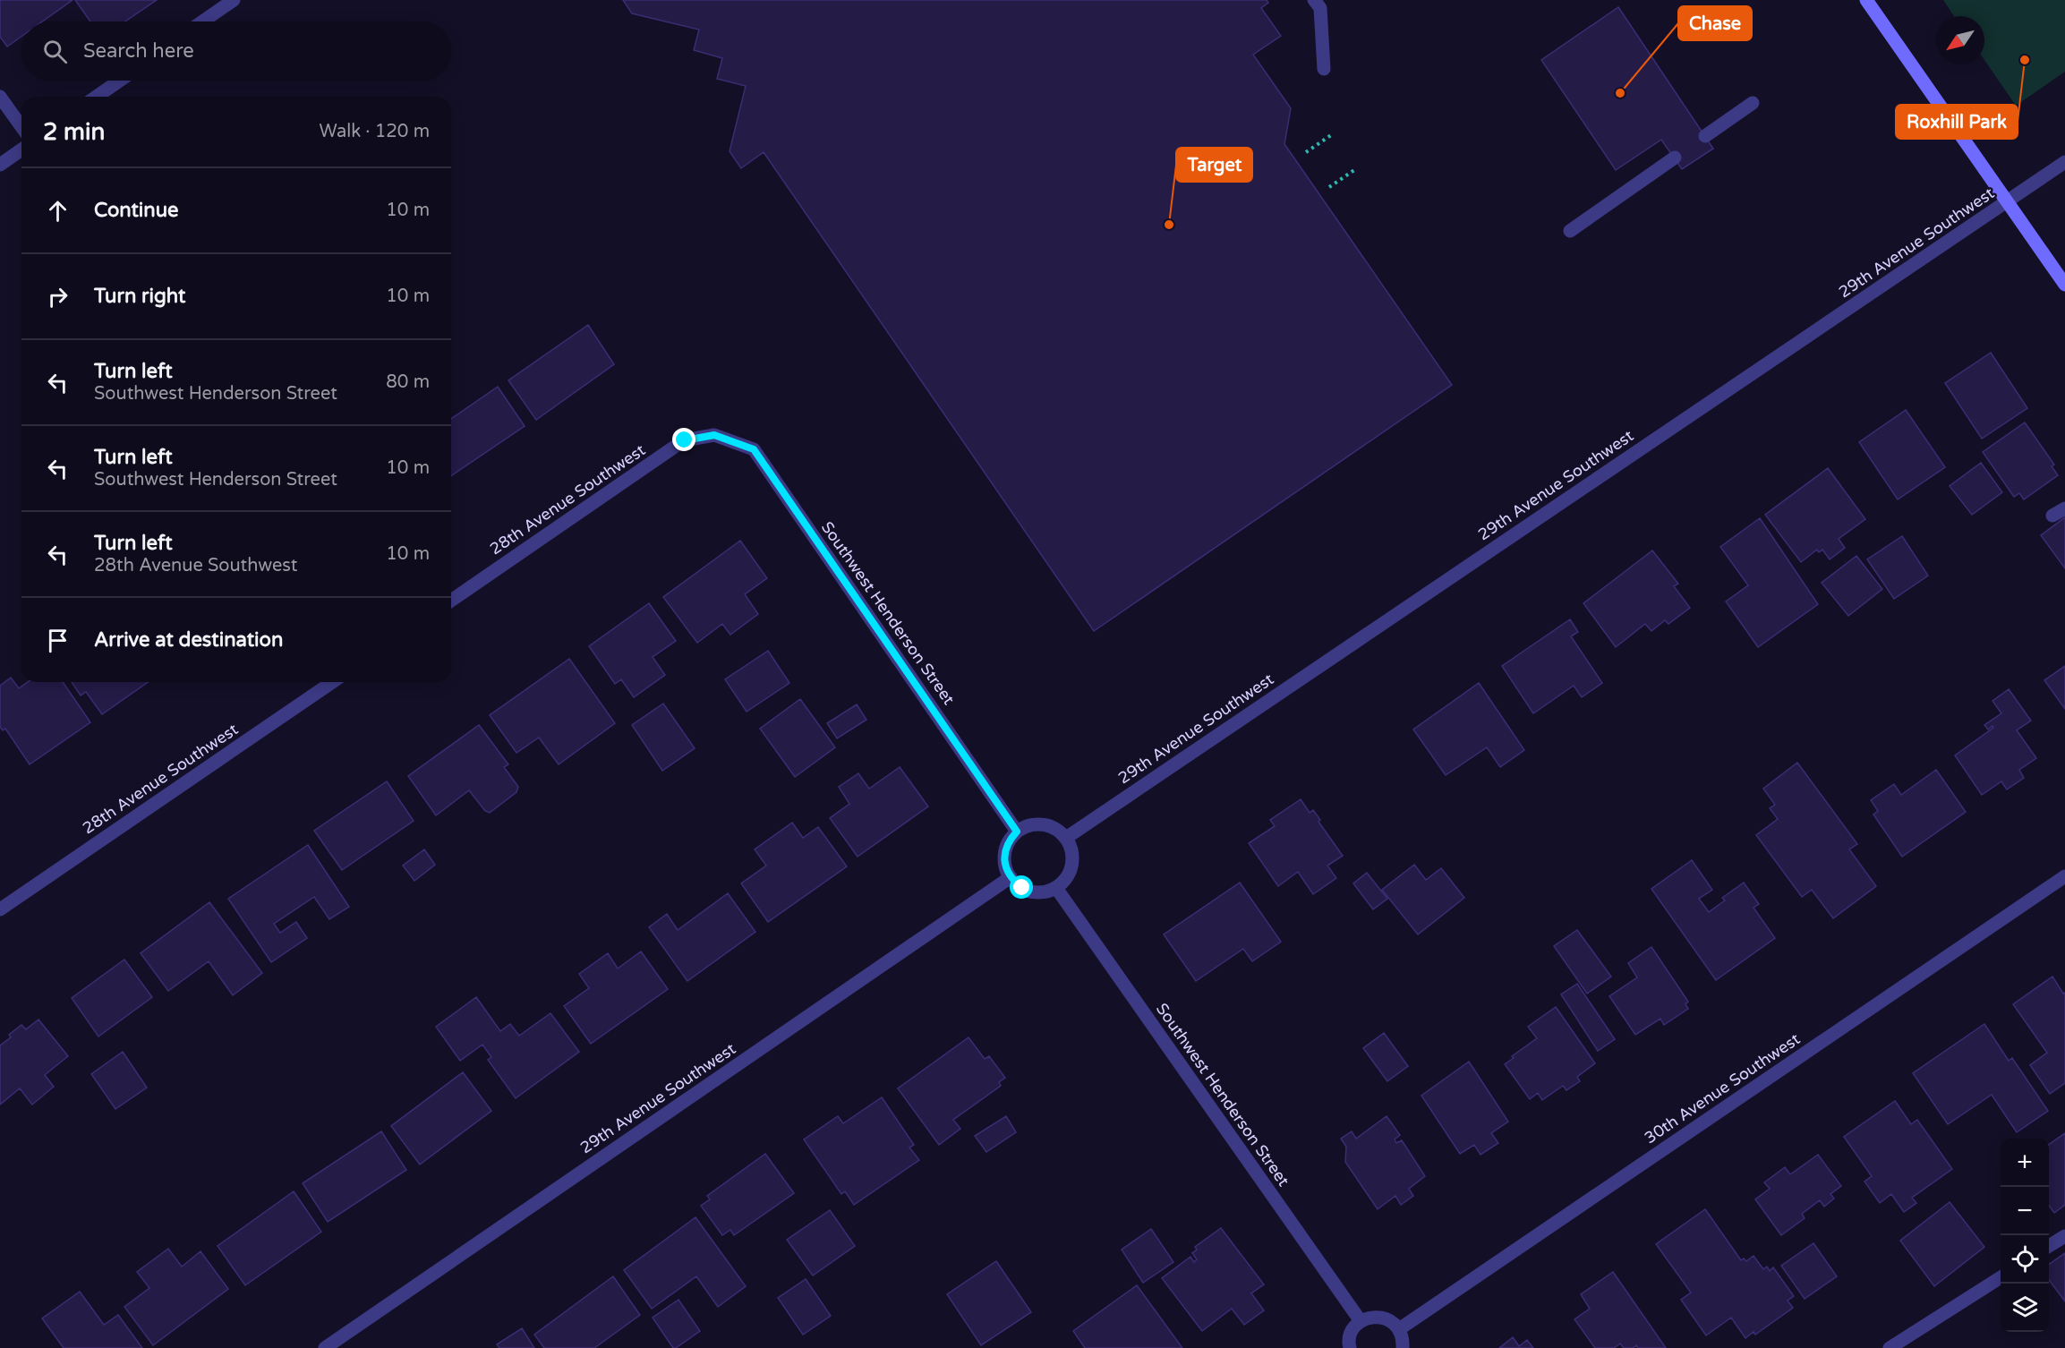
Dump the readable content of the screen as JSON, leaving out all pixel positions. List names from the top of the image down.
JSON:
{
  "streets": {
    "street": [
      "29th Avenue Southwest",
      "28th Avenue Southwest",
      "Southwest Henderson Street",
      "30th Avenue Southwest"
    ]
  },
  "crossings": [
    ["29th Avenue Southwest", "Southwest Henderson Street"],
    ["28th Avenue Southwest", "Southwest Henderson Street"]
  ],
  "places": ["Roxhill Park", "Chase", "Target"],
  "north": "bottom left",
  "page": {
    "search": "Search here",
    "heading": ["2 min", "Walk · 120 m"],
    "list": [
      ["Continue", "10 m"],
      ["Turn right", "10 m"],
      ["Turn left", "Southwest Henderson Street", "80 m"],
      ["Turn left", "Southwest Henderson Street", "10 m"],
      ["Turn left", "28th Avenue Southwest", "10 m"],
      "Arrive at destination"
    ],
    "map_buttons": ["+", "−"]
  }
}
